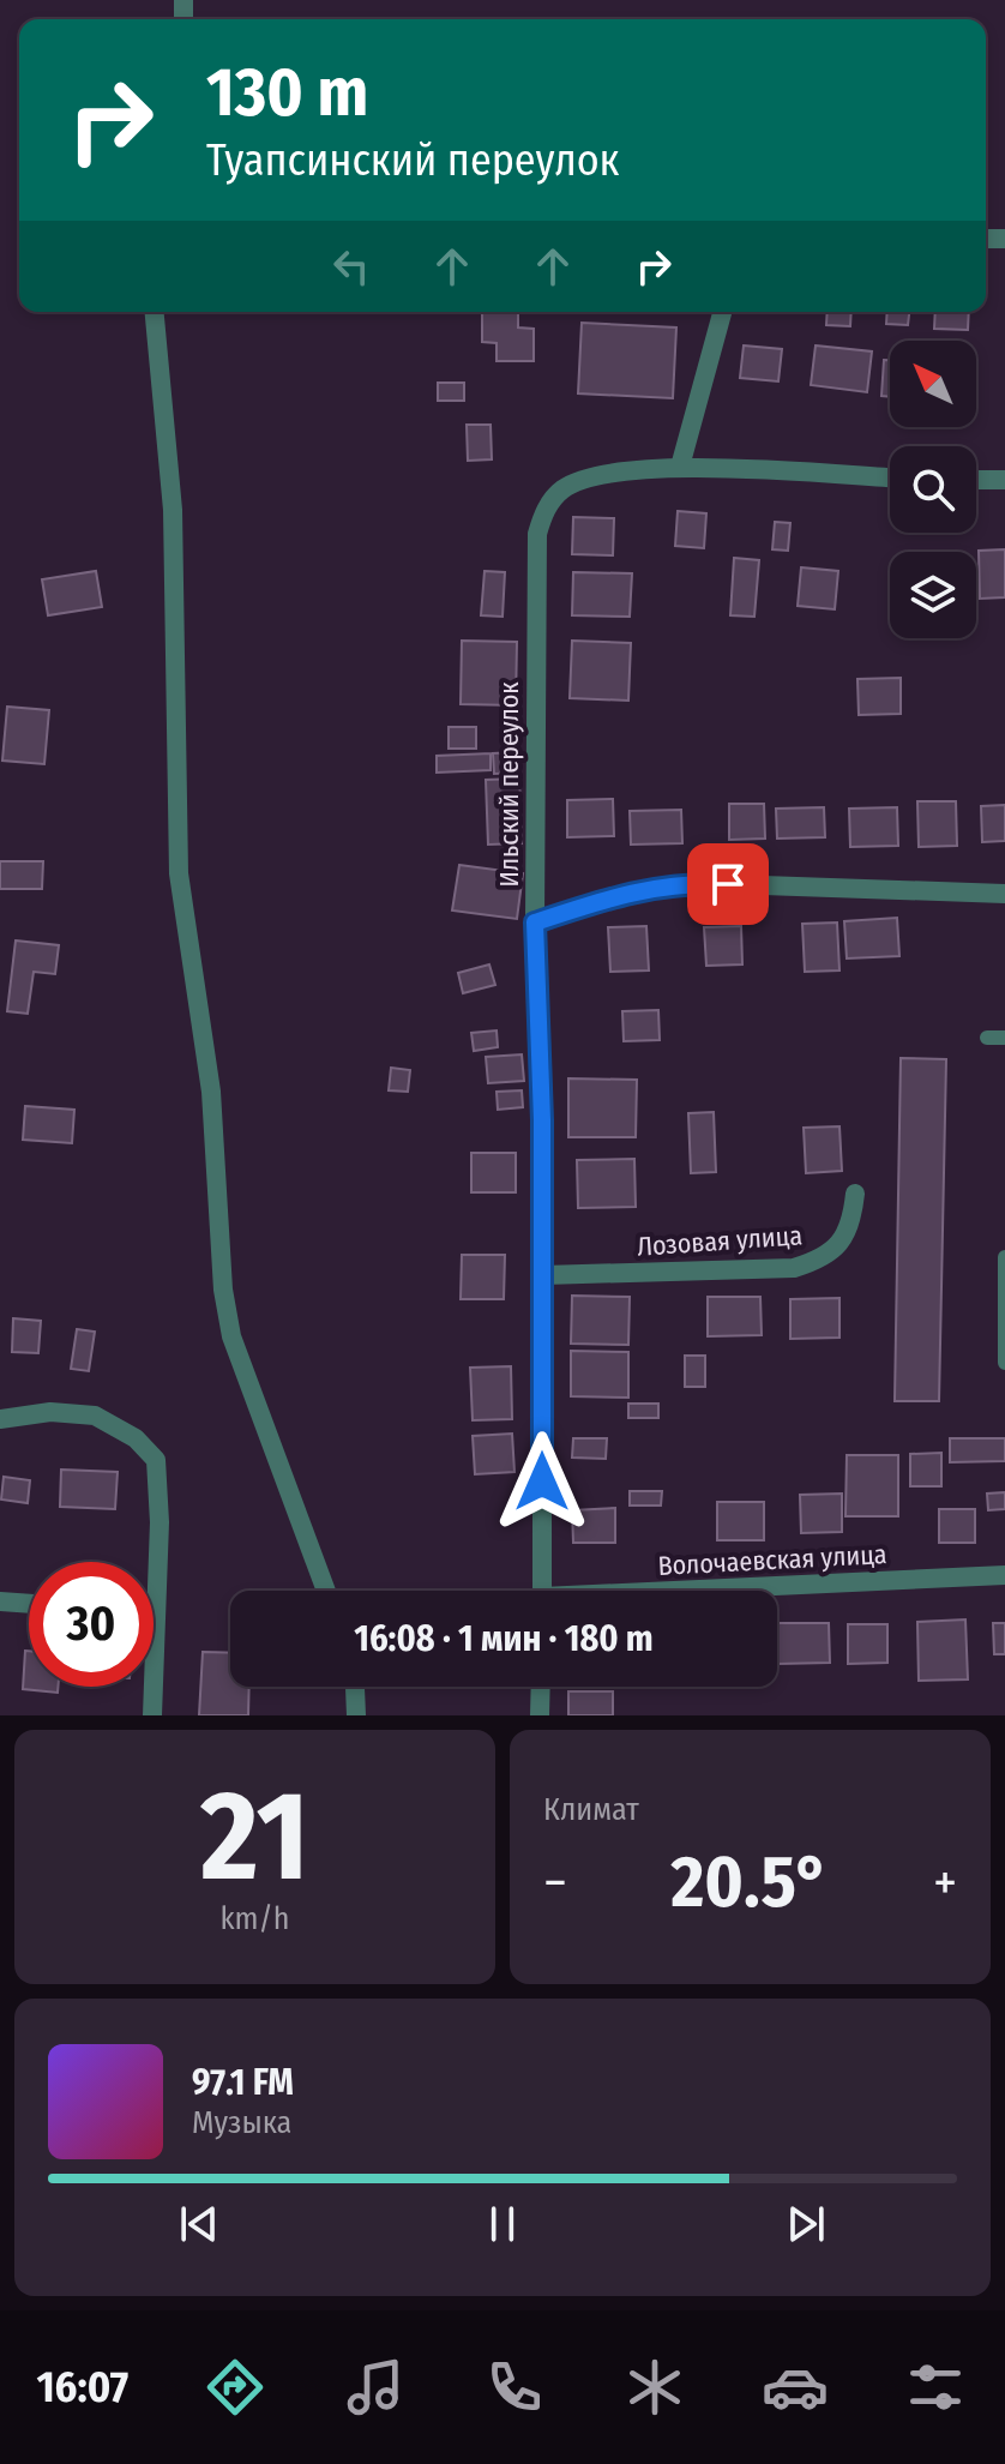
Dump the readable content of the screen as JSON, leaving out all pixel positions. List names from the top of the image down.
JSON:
{
  "streets": {
    "street": ["Ильский переулок", "Лозовая улица", "Волочаевская улица"]
  },
  "crossings": [
    ["Ильский переулок", "Лозовая улица"]
  ],
  "north": "top left",
  "page": {
    "turn": ["130 m", "Туапсинский переулок"],
    "limit": "30",
    "trip": "16:08 · 1 мин · 180 m",
    "tile": [
      ["21", "km/h"],
      "Климат"
    ],
    "heat": ["−", "20.5°", "+"],
    "song": ["97.1 FM", "Музыка"],
    "tabs": "16:07"
  }
}
